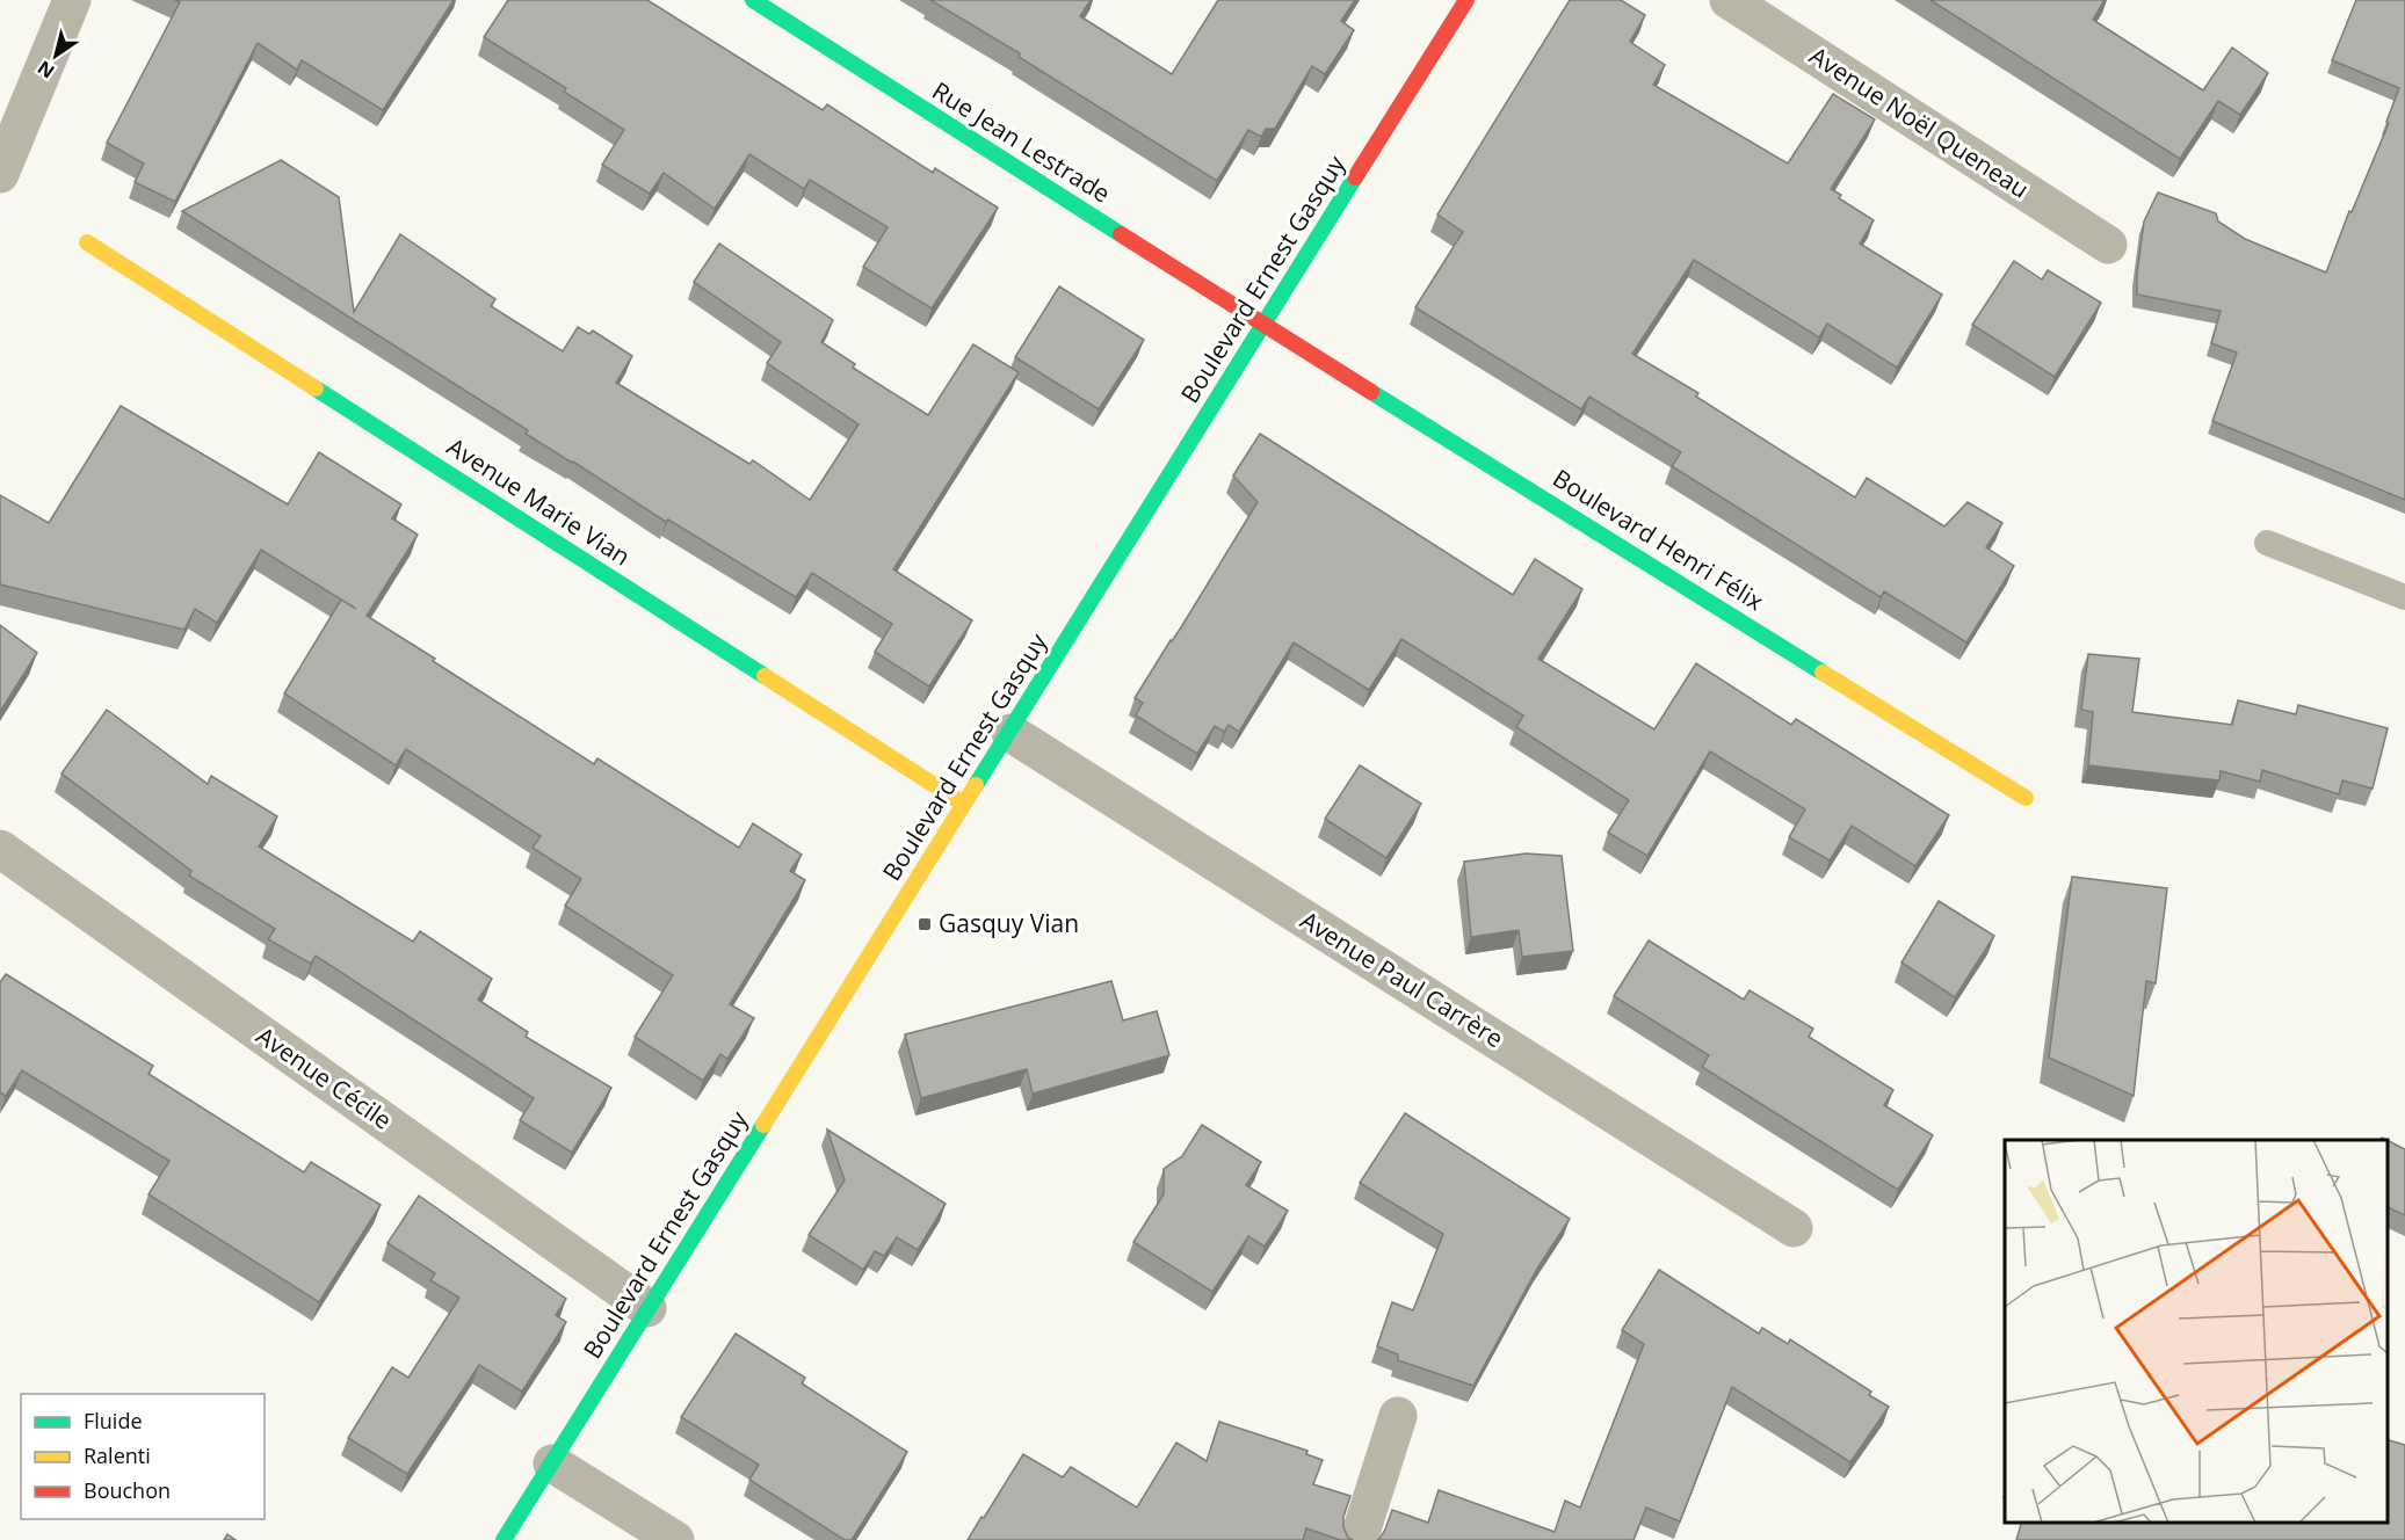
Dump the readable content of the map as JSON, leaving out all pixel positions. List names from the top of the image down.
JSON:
{
  "streets": {
    "street": [
      "Avenue Noël Queneau",
      "Rue Jean Lestrade",
      "Boulevard Ernest Gasquy",
      "Avenue Marie Vian",
      "Boulevard Henri Félix",
      "Avenue Paul Carrère",
      "Avenue Cécile"
    ]
  },
  "crossings": [
    ["Rue Jean Lestrade", "Boulevard Ernest Gasquy"],
    ["Rue Jean Lestrade", "Boulevard Henri Félix"],
    ["Boulevard Ernest Gasquy", "Avenue Marie Vian"],
    ["Boulevard Ernest Gasquy", "Boulevard Henri Félix"],
    ["Boulevard Ernest Gasquy", "Avenue Paul Carrère"],
    ["Boulevard Ernest Gasquy", "Avenue Cécile"]
  ],
  "places": {
    "transit": ["Gasquy Vian"]
  },
  "legend": ["Fluide", "Ralenti", "Bouchon"],
  "north": "bottom left"
}
